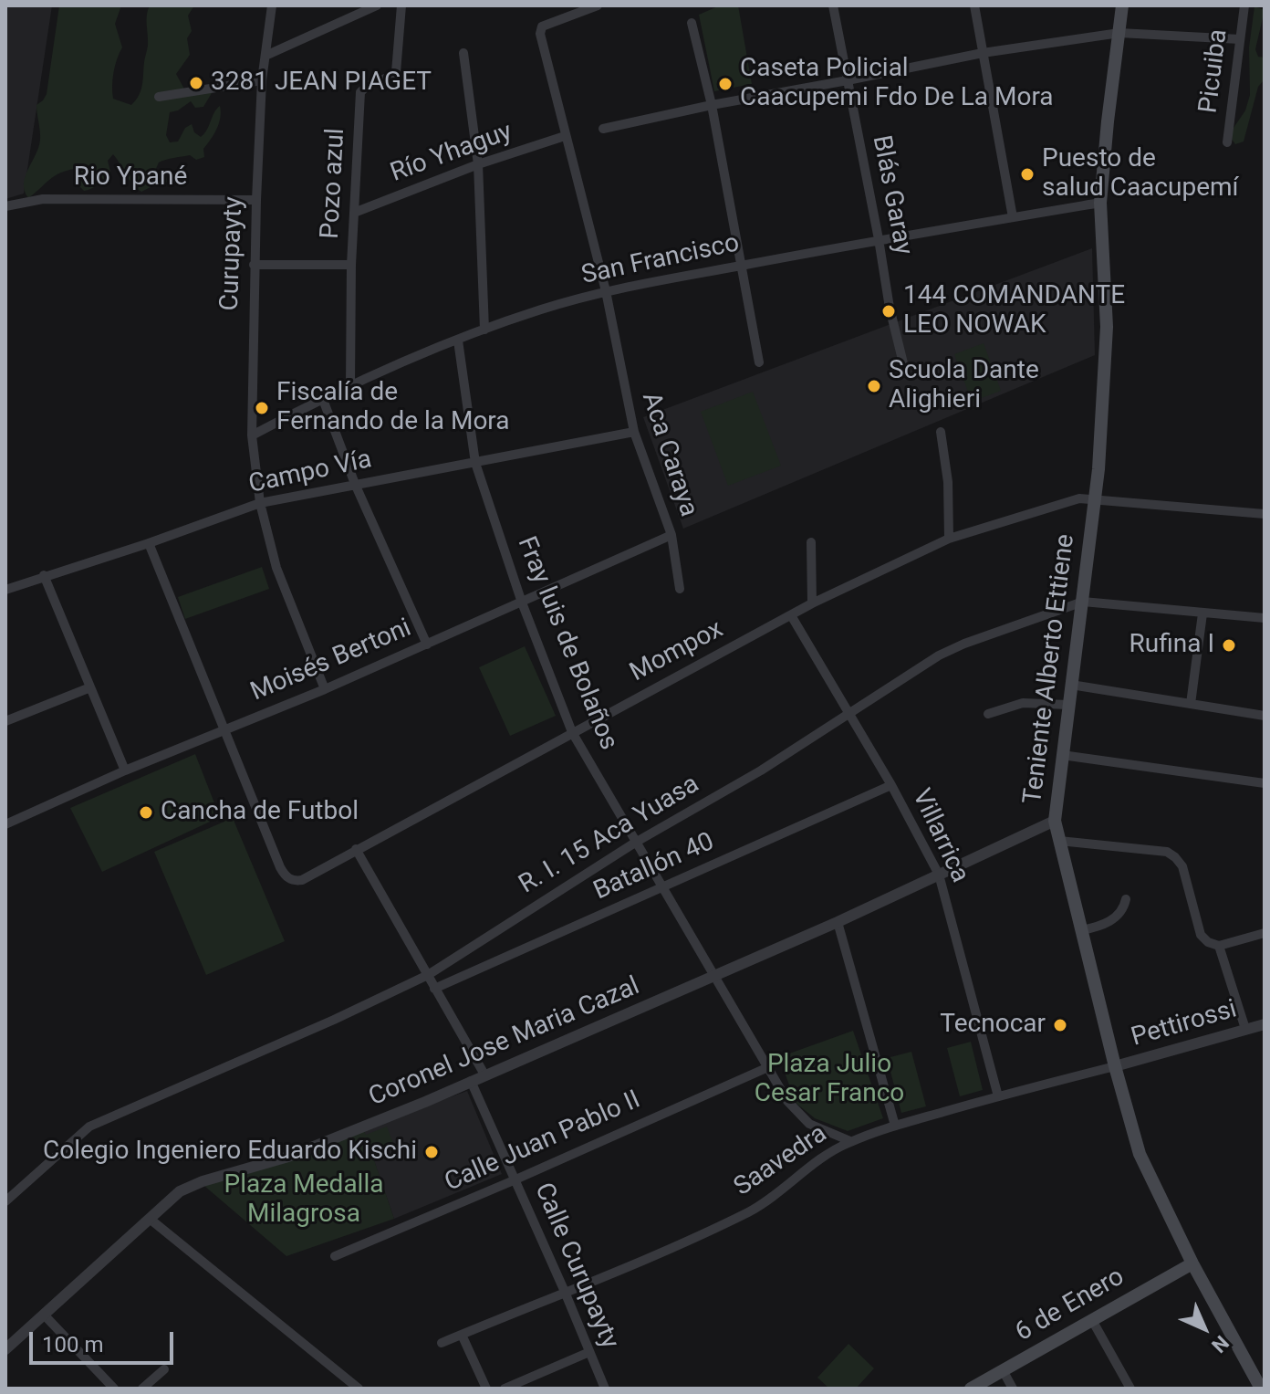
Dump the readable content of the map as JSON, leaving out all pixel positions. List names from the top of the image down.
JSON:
{
  "streets": {
    "main road": ["Teniente Alberto Ettiene", "6 de Enero"],
    "street": [
      "Picuiba",
      "Río Yhaguy",
      "Rio Ypané",
      "Pozo azul",
      "Blás Garay",
      "Curupayty",
      "San Francisco",
      "Aca Caraya",
      "Campo Vía",
      "Fray luis de Bolaños",
      "Mompox",
      "Moisés Bertoni",
      "R. I. 15 Aca Yuasa",
      "Villarrica",
      "Batallón 40",
      "Pettirossi",
      "Coronel Jose Maria Cazal",
      "Calle Juan Pablo II",
      "Saavedra",
      "Calle Curupayty"
    ]
  },
  "crossings": [
    ["Río Yhaguy", "Pozo azul"],
    ["Río Yhaguy", "Aca Caraya"],
    ["Rio Ypané", "Curupayty"],
    ["Pozo azul", "San Francisco"],
    ["Blás Garay", "San Francisco"],
    ["Curupayty", "San Francisco"],
    ["Curupayty", "Campo Vía"],
    ["Curupayty", "Moisés Bertoni"],
    ["San Francisco", "Aca Caraya"],
    ["San Francisco", "Fray luis de Bolaños"],
    ["San Francisco", "Teniente Alberto Ettiene"],
    ["Aca Caraya", "Campo Vía"],
    ["Aca Caraya", "Moisés Bertoni"],
    ["Campo Vía", "Fray luis de Bolaños"],
    ["Fray luis de Bolaños", "Mompox"],
    ["Fray luis de Bolaños", "Moisés Bertoni"],
    ["Fray luis de Bolaños", "R. I. 15 Aca Yuasa"],
    ["Fray luis de Bolaños", "Batallón 40"],
    ["Fray luis de Bolaños", "Coronel Jose Maria Cazal"],
    ["Fray luis de Bolaños", "Calle Juan Pablo II"],
    ["Fray luis de Bolaños", "Saavedra"],
    ["Mompox", "Moisés Bertoni"],
    ["Mompox", "Teniente Alberto Ettiene"],
    ["Mompox", "Villarrica"],
    ["Teniente Alberto Ettiene", "R. I. 15 Aca Yuasa"],
    ["Teniente Alberto Ettiene", "Pettirossi"],
    ["Teniente Alberto Ettiene", "Coronel Jose Maria Cazal"],
    ["Teniente Alberto Ettiene", "Saavedra"],
    ["Teniente Alberto Ettiene", "6 de Enero"],
    ["R. I. 15 Aca Yuasa", "Villarrica"],
    ["Villarrica", "Batallón 40"],
    ["Villarrica", "Coronel Jose Maria Cazal"],
    ["Villarrica", "Saavedra"],
    ["Pettirossi", "Saavedra"],
    ["Coronel Jose Maria Cazal", "Calle Curupayty"],
    ["Calle Juan Pablo II", "Calle Curupayty"],
    ["Saavedra", "Calle Curupayty"]
  ],
  "parks": ["Plaza Julio Cesar Franco", "Plaza Medalla Milagrosa"],
  "places": [
    "3281 JEAN PIAGET",
    "Caseta Policial Caacupemi Fdo De La Mora",
    "Puesto de salud Caacupemí",
    "144 COMANDANTE LEO NOWAK",
    "Scuola Dante Alighieri",
    "Fiscalía de Fernando de la Mora",
    "Rufina I",
    "Cancha de Futbol",
    "Tecnocar",
    "Colegio Ingeniero Eduardo Kischi"
  ],
  "scale_bar": "100 m",
  "north": "bottom right"
}
